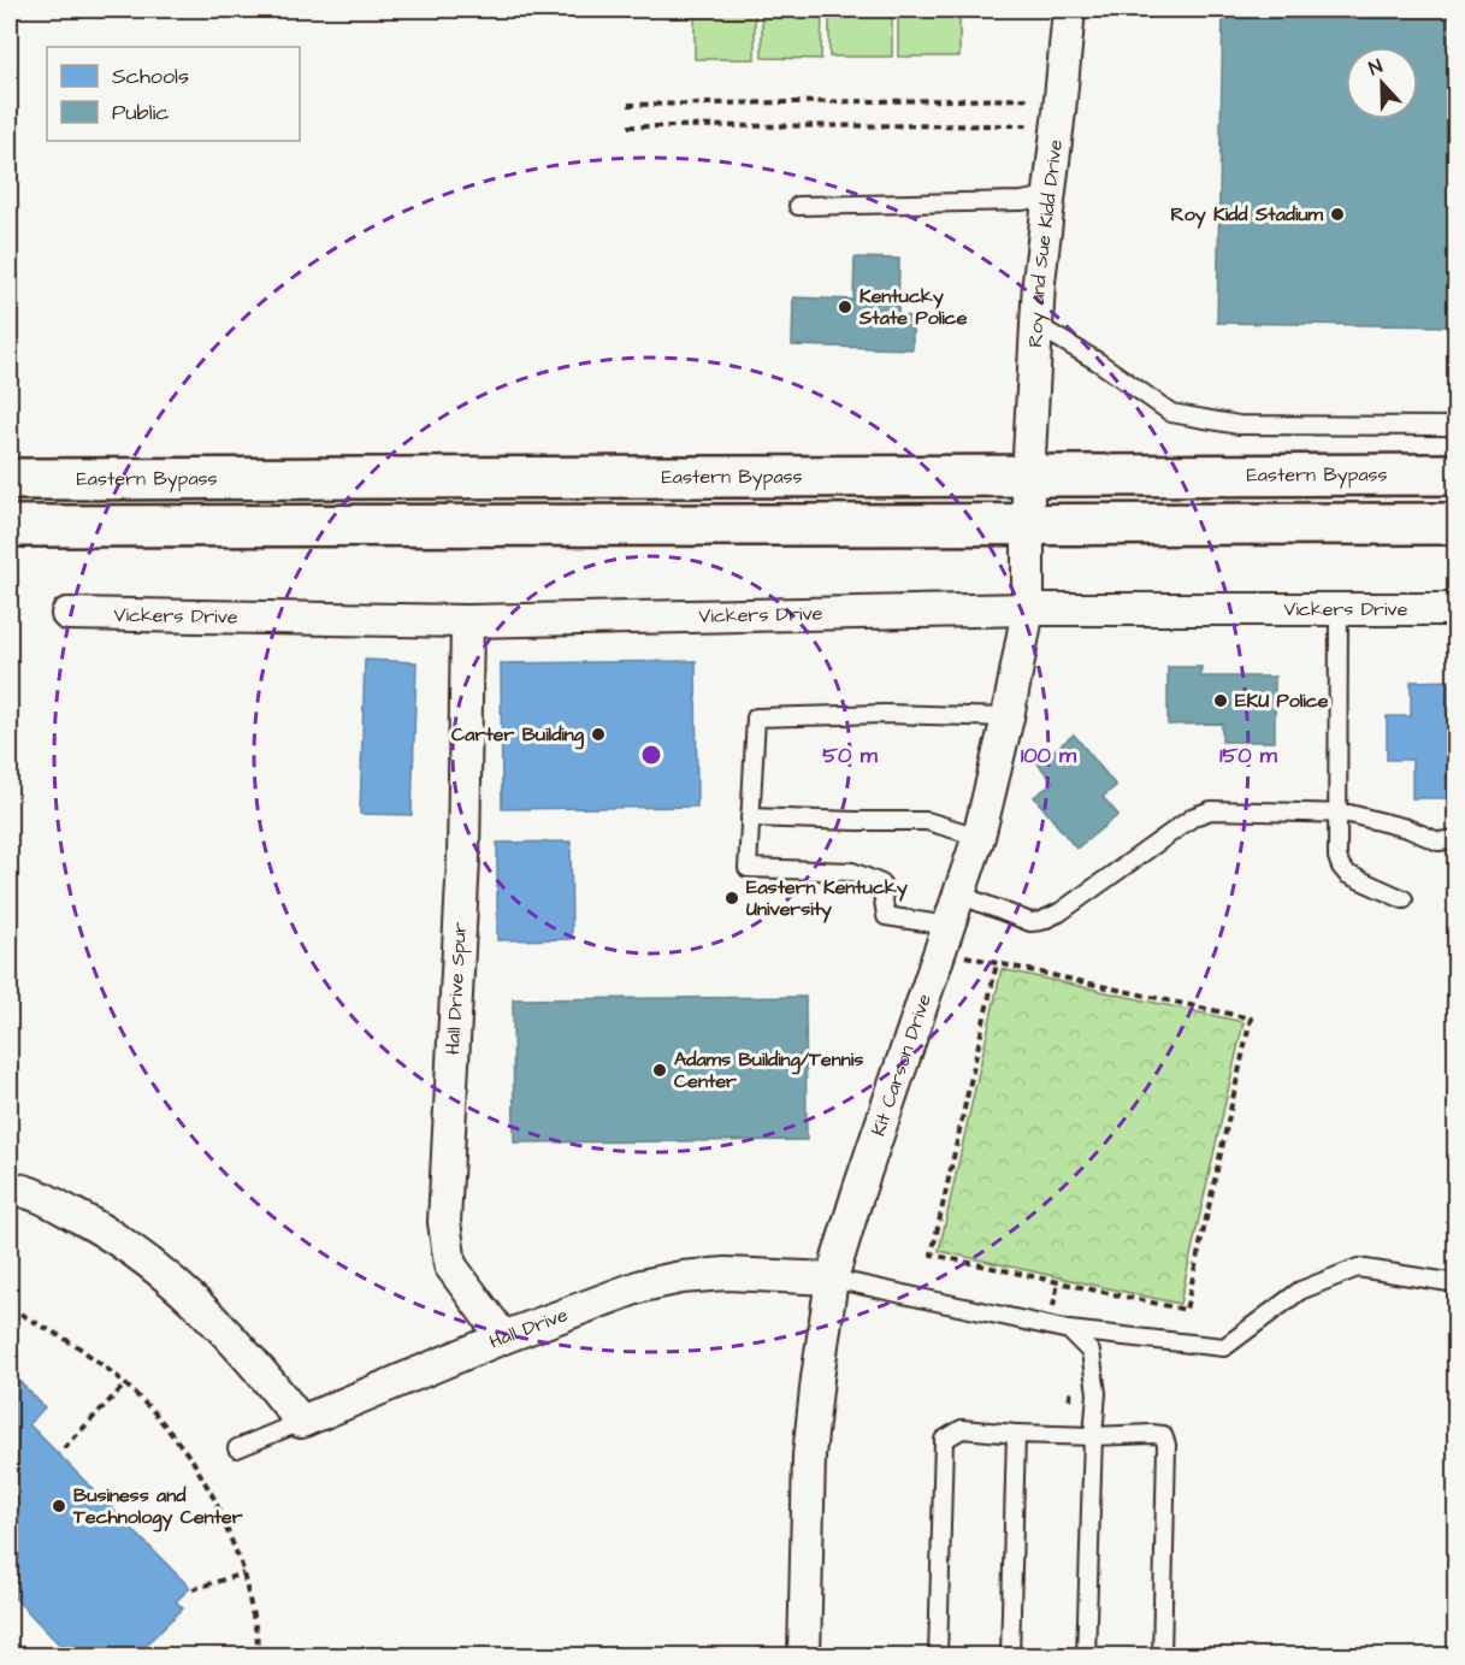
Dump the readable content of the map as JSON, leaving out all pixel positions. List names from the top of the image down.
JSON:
{
  "streets": {
    "main road": ["Eastern Bypass"],
    "street": [
      "Roy and Sue Kidd Drive",
      "Vickers Drive",
      "Hall Drive Spur",
      "Kit Carson Drive",
      "Hall Drive"
    ]
  },
  "crossings": [
    ["Roy and Sue Kidd Drive", "Eastern Bypass"],
    ["Roy and Sue Kidd Drive", "Kit Carson Drive"],
    ["Eastern Bypass", "Kit Carson Drive"],
    ["Vickers Drive", "Hall Drive Spur"],
    ["Vickers Drive", "Kit Carson Drive"],
    ["Hall Drive Spur", "Hall Drive"],
    ["Kit Carson Drive", "Hall Drive"]
  ],
  "places": [
    "Roy Kidd Stadium",
    "Kentucky State Police",
    "EKU Police",
    "Carter Building",
    "Eastern Kentucky University",
    "Adams Building/Tennis Center",
    "Business and Technology Center"
  ],
  "legend": ["Schools", "Public"],
  "north": "top",
  "rings": ["50 m", "100 m", "150 m"]
}
